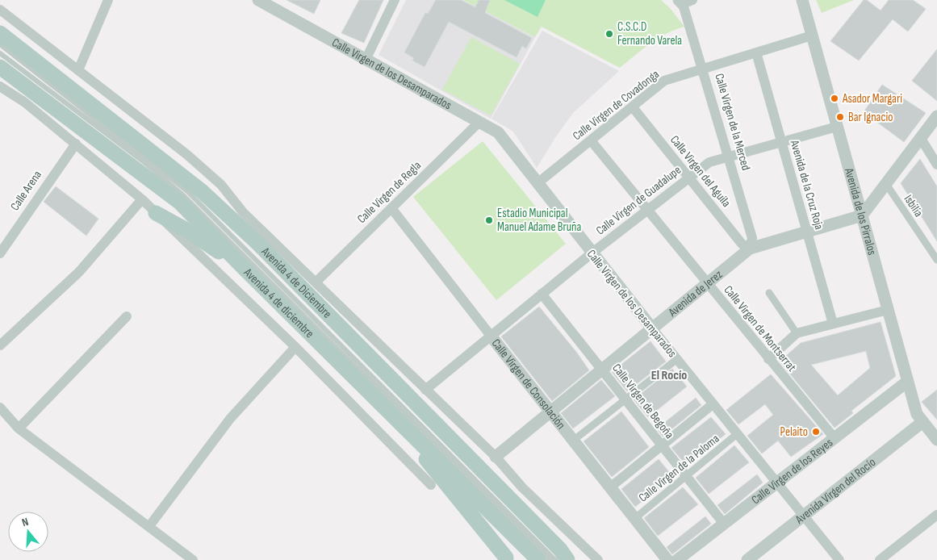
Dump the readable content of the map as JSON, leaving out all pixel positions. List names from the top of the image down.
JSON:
{
  "streets": {
    "main road": ["Avenida 4 de Diciembre", "Avenida 4 de diciembre"],
    "street": [
      "Calle Virgen de los Desamparados",
      "Calle Virgen de Covadonga",
      "Calle Virgen de la Merced",
      "Calle Virgen del Aguila",
      "Avenida de la Cruz Roja",
      "Calle Arena",
      "Calle Virgen de Regla",
      "Calle Virgen de Guadalupe",
      "Isbilia",
      "Avenida de los Pirralos",
      "Avenida de Jerez",
      "Calle Virgen de Montserrat",
      "Calle Virgen de Consolación",
      "Calle Virgen de Begoña",
      "Calle Virgen de la Paloma",
      "Calle Virgen de los Reyes",
      "Avenida Virgen del Rocío"
    ]
  },
  "crossings": [
    ["Calle Virgen de los Desamparados", "Calle Virgen de Covadonga"],
    ["Calle Virgen de los Desamparados", "Calle Virgen de Regla"],
    ["Calle Virgen de los Desamparados", "Calle Virgen de Guadalupe"],
    ["Calle Virgen de los Desamparados", "Avenida de Jerez"],
    ["Calle Virgen de los Desamparados", "Calle Virgen de la Paloma"],
    ["Calle Virgen de los Desamparados", "Calle Virgen de los Reyes"],
    ["Calle Virgen de los Desamparados", "Avenida Virgen del Rocío"],
    ["Calle Virgen de Covadonga", "Calle Virgen de la Merced"],
    ["Calle Virgen de Covadonga", "Calle Virgen del Aguila"],
    ["Calle Virgen de Covadonga", "Avenida de la Cruz Roja"],
    ["Calle Virgen de Covadonga", "Avenida de los Pirralos"],
    ["Calle Virgen de Covadonga", "Calle Virgen de Montserrat"],
    ["Calle Virgen de la Merced", "Calle Virgen del Aguila"],
    ["Calle Virgen de la Merced", "Calle Virgen de Guadalupe"],
    ["Calle Virgen de la Merced", "Avenida de Jerez"],
    ["Calle Virgen del Aguila", "Calle Virgen de Guadalupe"],
    ["Calle Virgen del Aguila", "Avenida de Jerez"],
    ["Avenida de la Cruz Roja", "Calle Virgen de Guadalupe"],
    ["Avenida de la Cruz Roja", "Avenida de Jerez"],
    ["Calle Virgen de Regla", "Calle Virgen de Consolación"],
    ["Calle Virgen de Guadalupe", "Avenida de los Pirralos"],
    ["Calle Virgen de Guadalupe", "Calle Virgen de Montserrat"],
    ["Calle Virgen de Guadalupe", "Calle Virgen de Consolación"],
    ["Calle Virgen de Guadalupe", "Calle Virgen de Begoña"],
    ["Avenida de los Pirralos", "Avenida de Jerez"],
    ["Avenida de los Pirralos", "Calle Virgen de los Reyes"],
    ["Avenida de los Pirralos", "Avenida Virgen del Rocío"],
    ["Avenida de Jerez", "Calle Virgen de Montserrat"],
    ["Avenida de Jerez", "Calle Virgen de Consolación"],
    ["Avenida de Jerez", "Calle Virgen de Begoña"],
    ["Calle Virgen de Montserrat", "Calle Virgen de los Reyes"],
    ["Calle Virgen de Consolación", "Calle Virgen de la Paloma"],
    ["Calle Virgen de Begoña", "Calle Virgen de la Paloma"],
    ["Calle Virgen de Begoña", "Calle Virgen de los Reyes"]
  ],
  "districts": ["El Rocío"],
  "places": [
    "C.S.C.D Fernando Varela",
    "Asador Margari",
    "Bar Ignacio",
    "Estadio Municipal Manuel Adame Bruña",
    "Pelaito"
  ],
  "north": "top"
}
